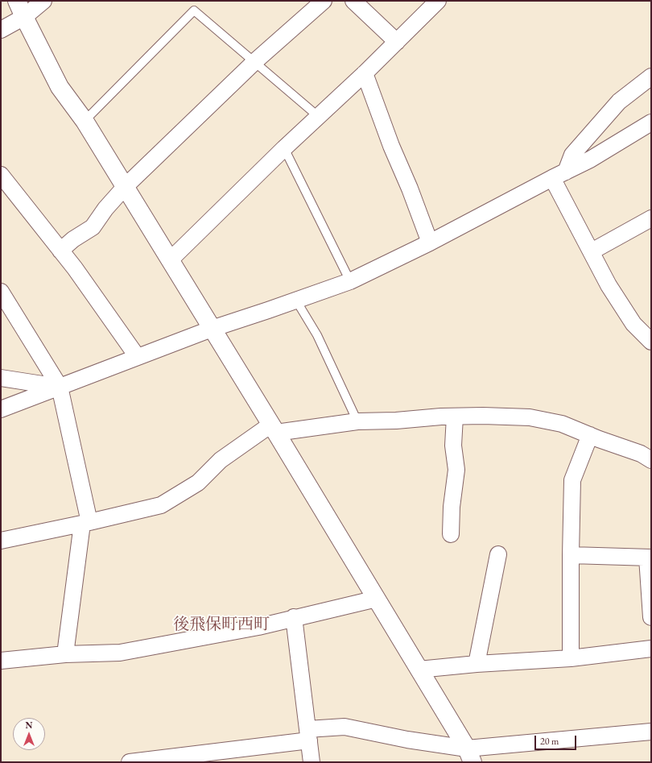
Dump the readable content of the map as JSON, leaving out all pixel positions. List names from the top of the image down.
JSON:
{
  "districts": ["後飛保町西町"],
  "scale_bar": "20 m",
  "north": "top"
}
